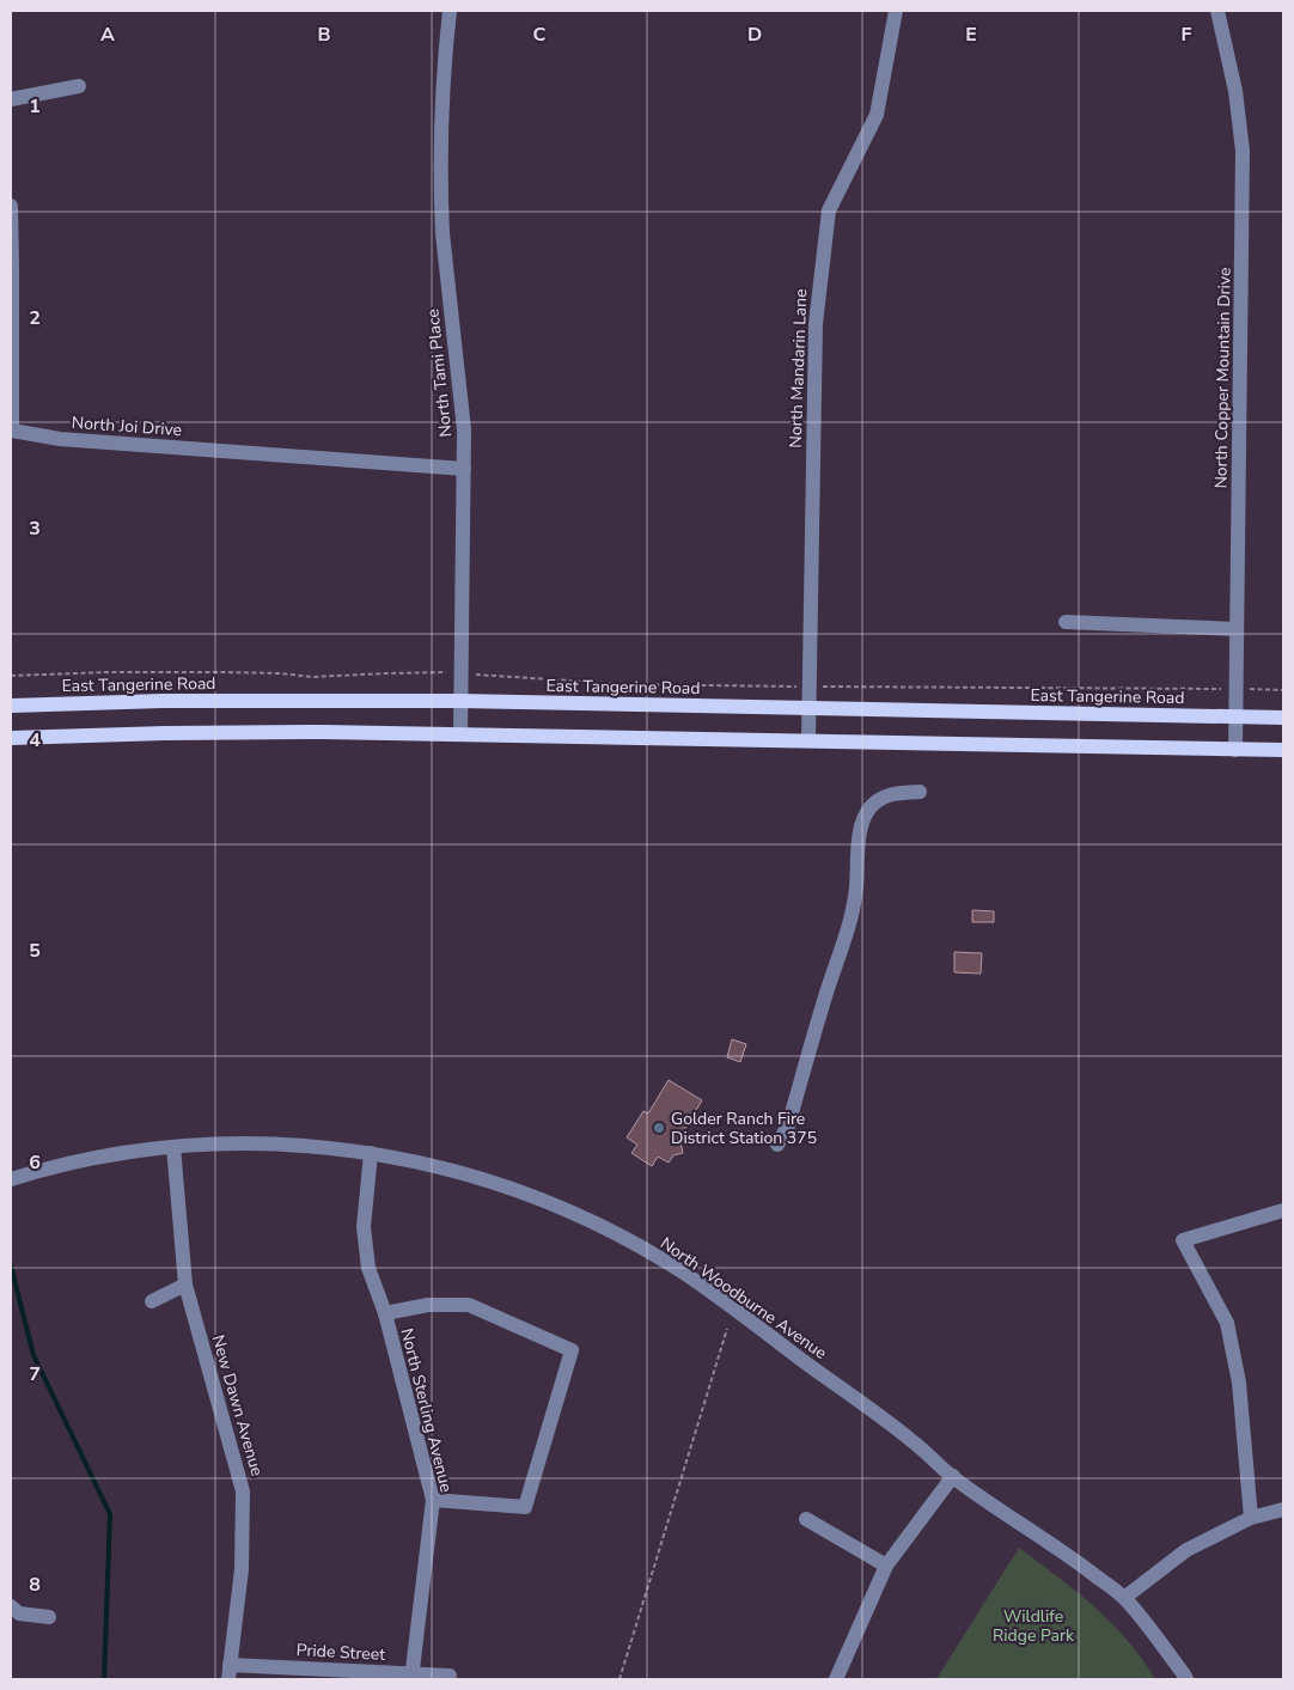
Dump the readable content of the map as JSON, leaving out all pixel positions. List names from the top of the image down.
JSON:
{
  "streets": {
    "main road": ["East Tangerine Road"],
    "street": [
      "North Mandarin Lane",
      "North Tami Place",
      "North Copper Mountain Drive",
      "North Joi Drive",
      "North Woodburne Avenue",
      "New Dawn Avenue",
      "North Sterling Avenue",
      "Pride Street"
    ]
  },
  "crossings": [
    ["North Mandarin Lane", "East Tangerine Road"],
    ["North Tami Place", "North Joi Drive"],
    ["North Tami Place", "East Tangerine Road"],
    ["North Copper Mountain Drive", "East Tangerine Road"],
    ["North Woodburne Avenue", "New Dawn Avenue"],
    ["North Woodburne Avenue", "North Sterling Avenue"],
    ["New Dawn Avenue", "Pride Street"],
    ["North Sterling Avenue", "Pride Street"]
  ],
  "parks": ["Wildlife Ridge Park"],
  "places": ["Golder Ranch Fire District Station 375"],
  "grid": {
    "columns": [
      "A",
      "B",
      "C",
      "D",
      "E",
      "F"
    ],
    "rows": [
      "1",
      "2",
      "3",
      "4",
      "5",
      "6",
      "7",
      "8"
    ]
  }
}
